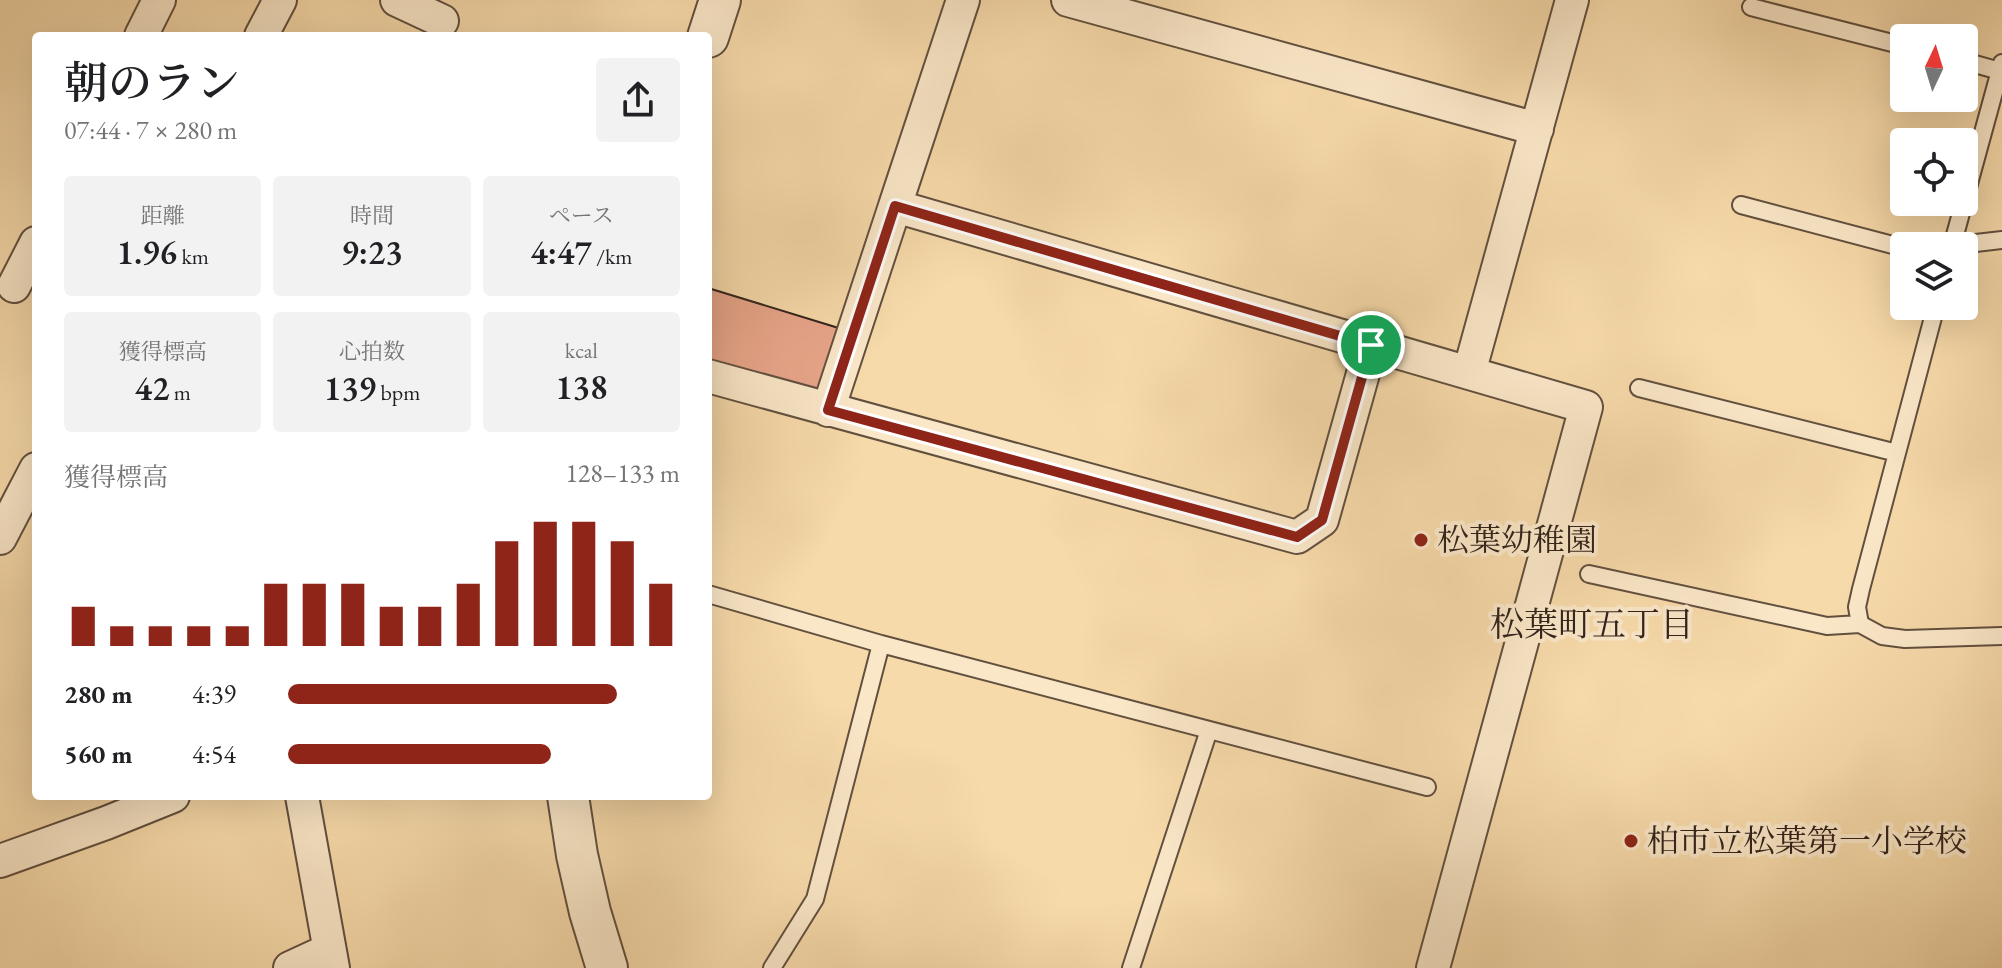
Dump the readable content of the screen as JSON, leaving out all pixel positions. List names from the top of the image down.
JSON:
{
  "districts": ["松葉町五丁目"],
  "places": ["松葉幼稚園", "柏市立松葉第一小学校"],
  "north": "top",
  "page": {
    "heading": ["朝のラン", "07:44 · 7 × 280 m"],
    "stats": [
      ["距離", "1.96 km"],
      ["時間", "9:23"],
      ["ペース", "4:47 /km"],
      ["獲得標高", "42 m"],
      ["心拍数", "139 bpm"],
      ["kcal", "138"]
    ],
    "chart": ["獲得標高", "128–133 m"],
    "list": [
      {
        "name": "280 m",
        "note": "4:39"
      },
      {
        "name": "560 m",
        "note": "4:54"
      }
    ]
  }
}
